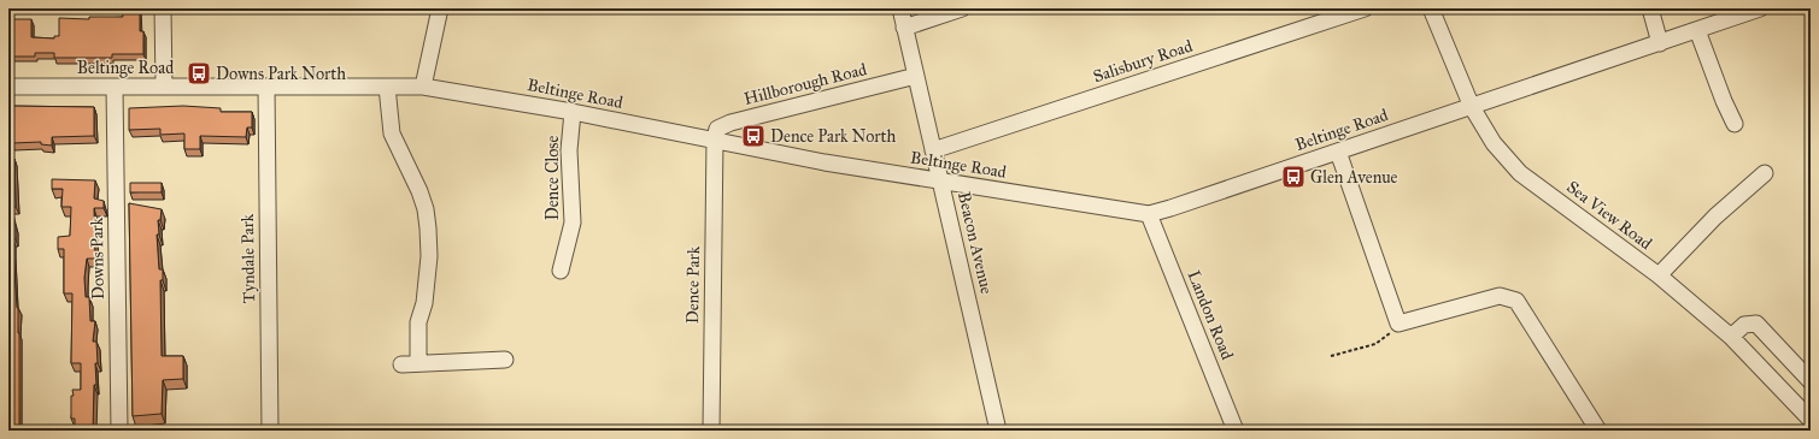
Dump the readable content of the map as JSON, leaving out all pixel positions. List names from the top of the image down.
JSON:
{
  "streets": {
    "street": [
      "Salisbury Road",
      "Beltinge Road",
      "Hillborough Road",
      "Dence Close",
      "Sea View Road",
      "Beacon Avenue",
      "Downs Park",
      "Tyndale Park",
      "Dence Park",
      "Landon Road"
    ]
  },
  "crossings": [
    ["Salisbury Road", "Beacon Avenue"],
    ["Beltinge Road", "Hillborough Road"],
    ["Beltinge Road", "Dence Close"],
    ["Beltinge Road", "Sea View Road"],
    ["Beltinge Road", "Beacon Avenue"],
    ["Beltinge Road", "Downs Park"],
    ["Beltinge Road", "Tyndale Park"],
    ["Beltinge Road", "Dence Park"],
    ["Beltinge Road", "Landon Road"],
    ["Hillborough Road", "Beacon Avenue"],
    ["Hillborough Road", "Dence Park"]
  ],
  "places": {
    "bus stop": ["Downs Park North", "Dence Park North", "Glen Avenue"]
  }
}
